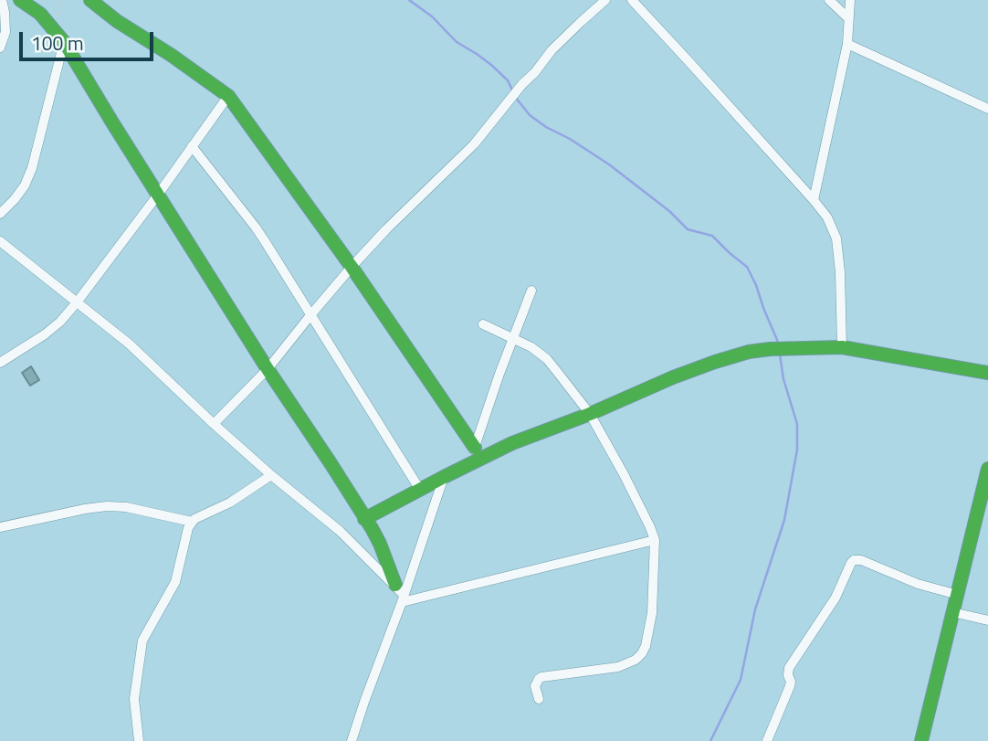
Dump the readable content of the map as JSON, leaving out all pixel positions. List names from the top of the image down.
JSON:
{
  "scale_bar": "100 m"
}
